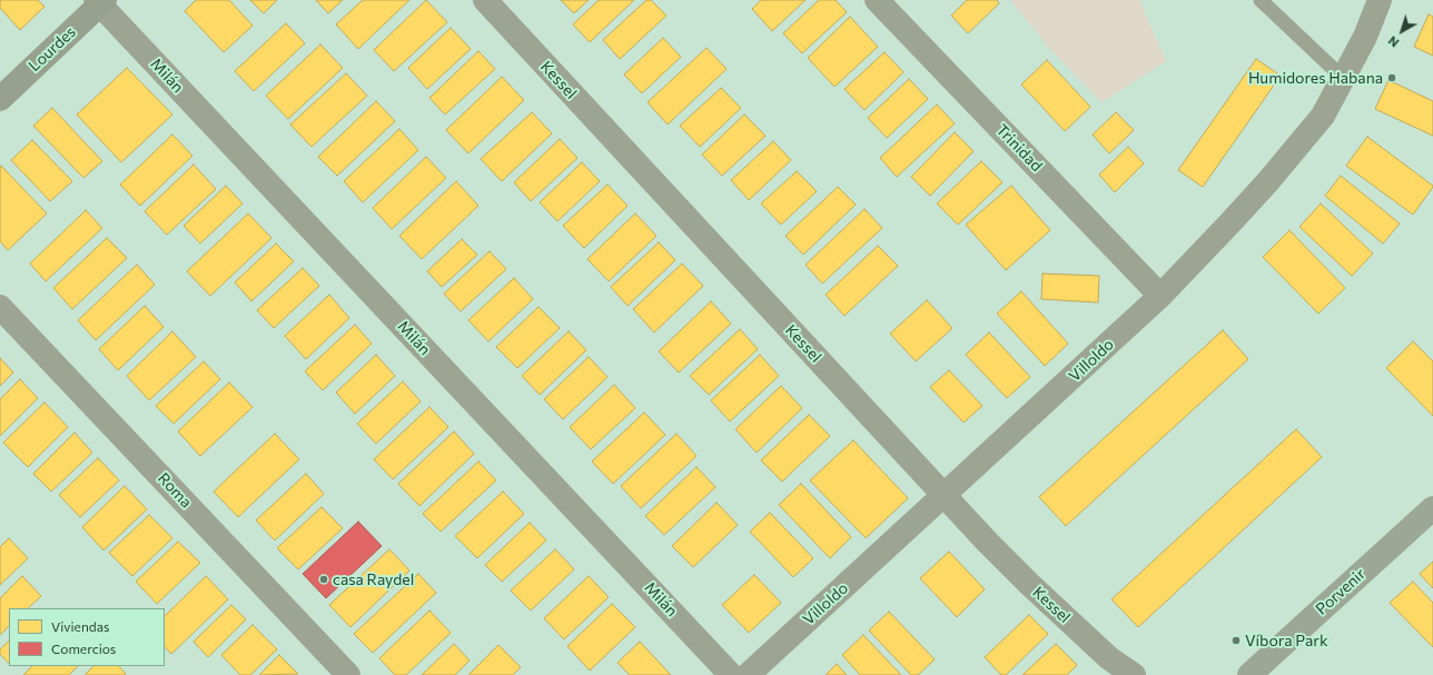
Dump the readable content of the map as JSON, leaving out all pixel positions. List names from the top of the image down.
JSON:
{
  "streets": {
    "main road": ["Porvenir"],
    "street": [
      "Lourdes",
      "Milán",
      "Kessel",
      "Trinidad",
      "Villoldo",
      "Roma"
    ]
  },
  "crossings": [
    ["Lourdes", "Milán"],
    ["Kessel", "Villoldo"],
    ["Trinidad", "Villoldo"]
  ],
  "places": ["Humidores Habana", "casa Raydel", "Víbora Park"],
  "legend": ["Viviendas", "Comercios"],
  "north": "bottom left"
}
